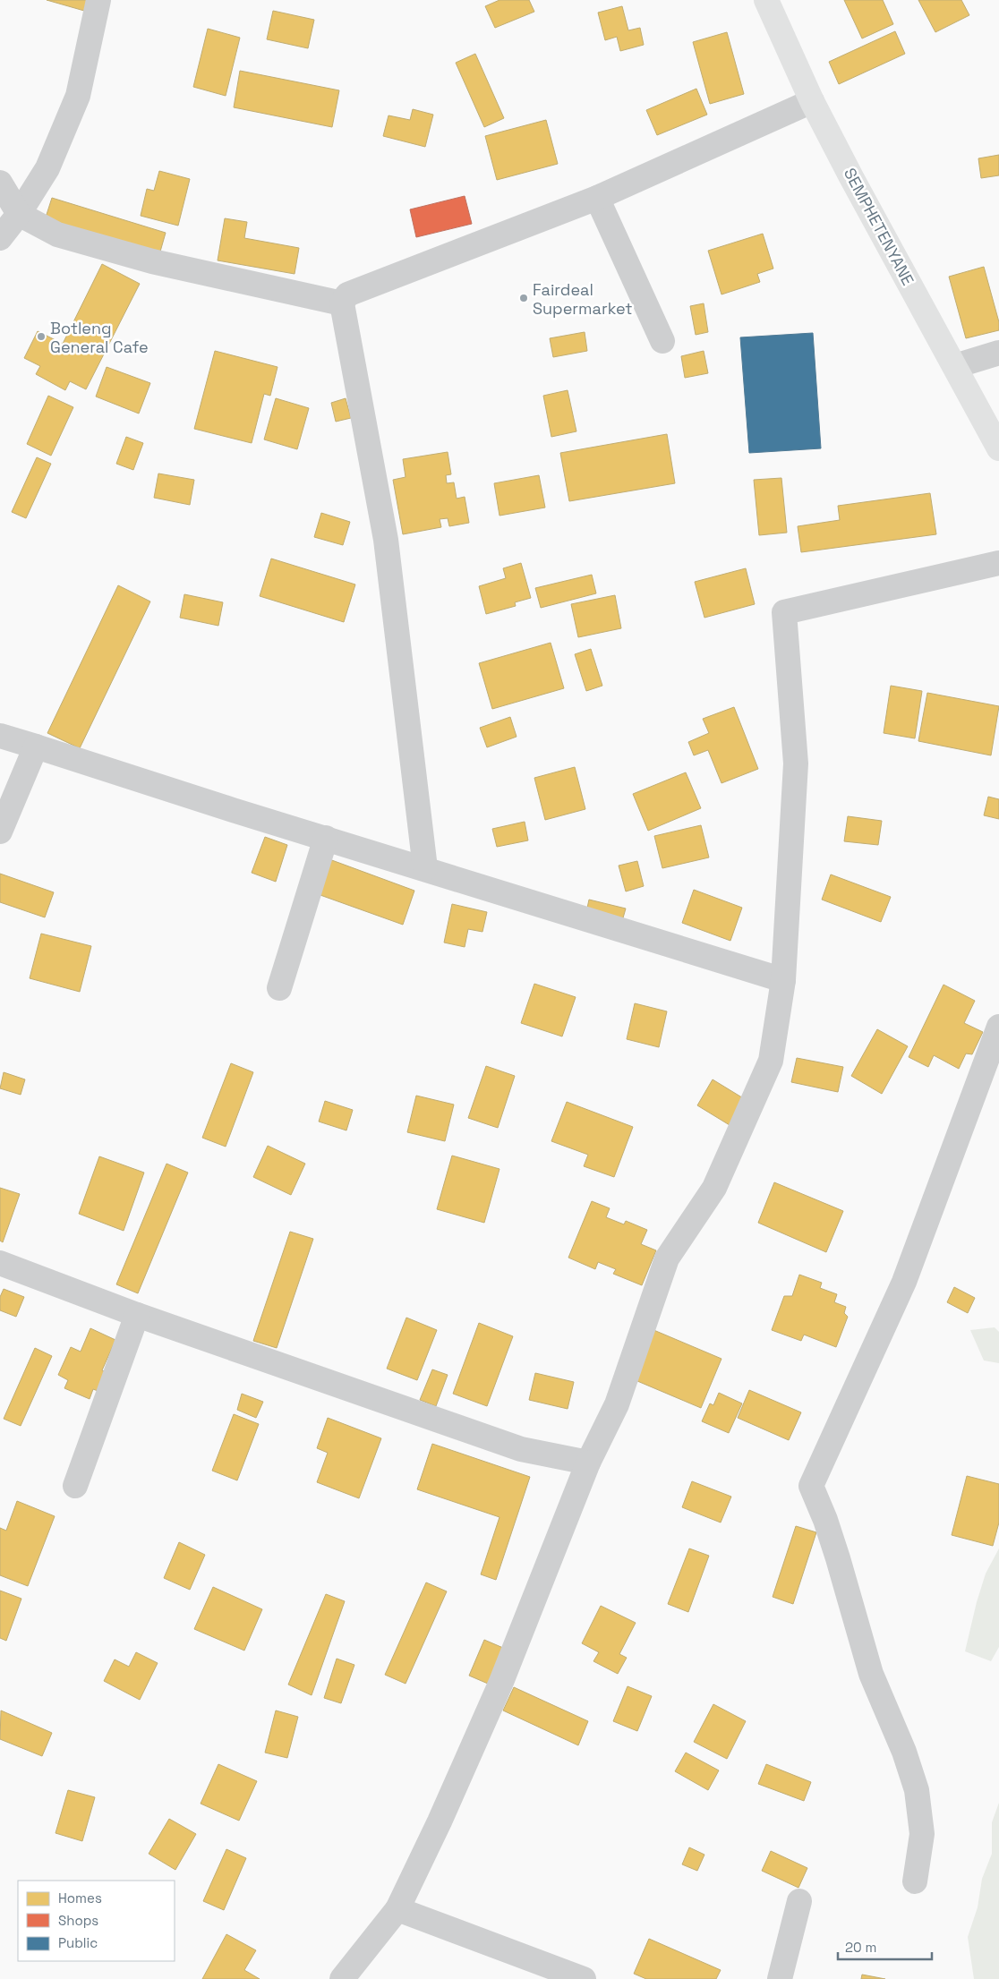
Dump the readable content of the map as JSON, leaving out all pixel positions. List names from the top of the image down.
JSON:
{
  "streets": {
    "main road": ["SEMPHETENYANE"]
  },
  "places": ["Fairdeal Supermarket", "Botleng General Cafe"],
  "legend": ["Homes", "Shops", "Public"],
  "scale_bar": "20 m"
}
